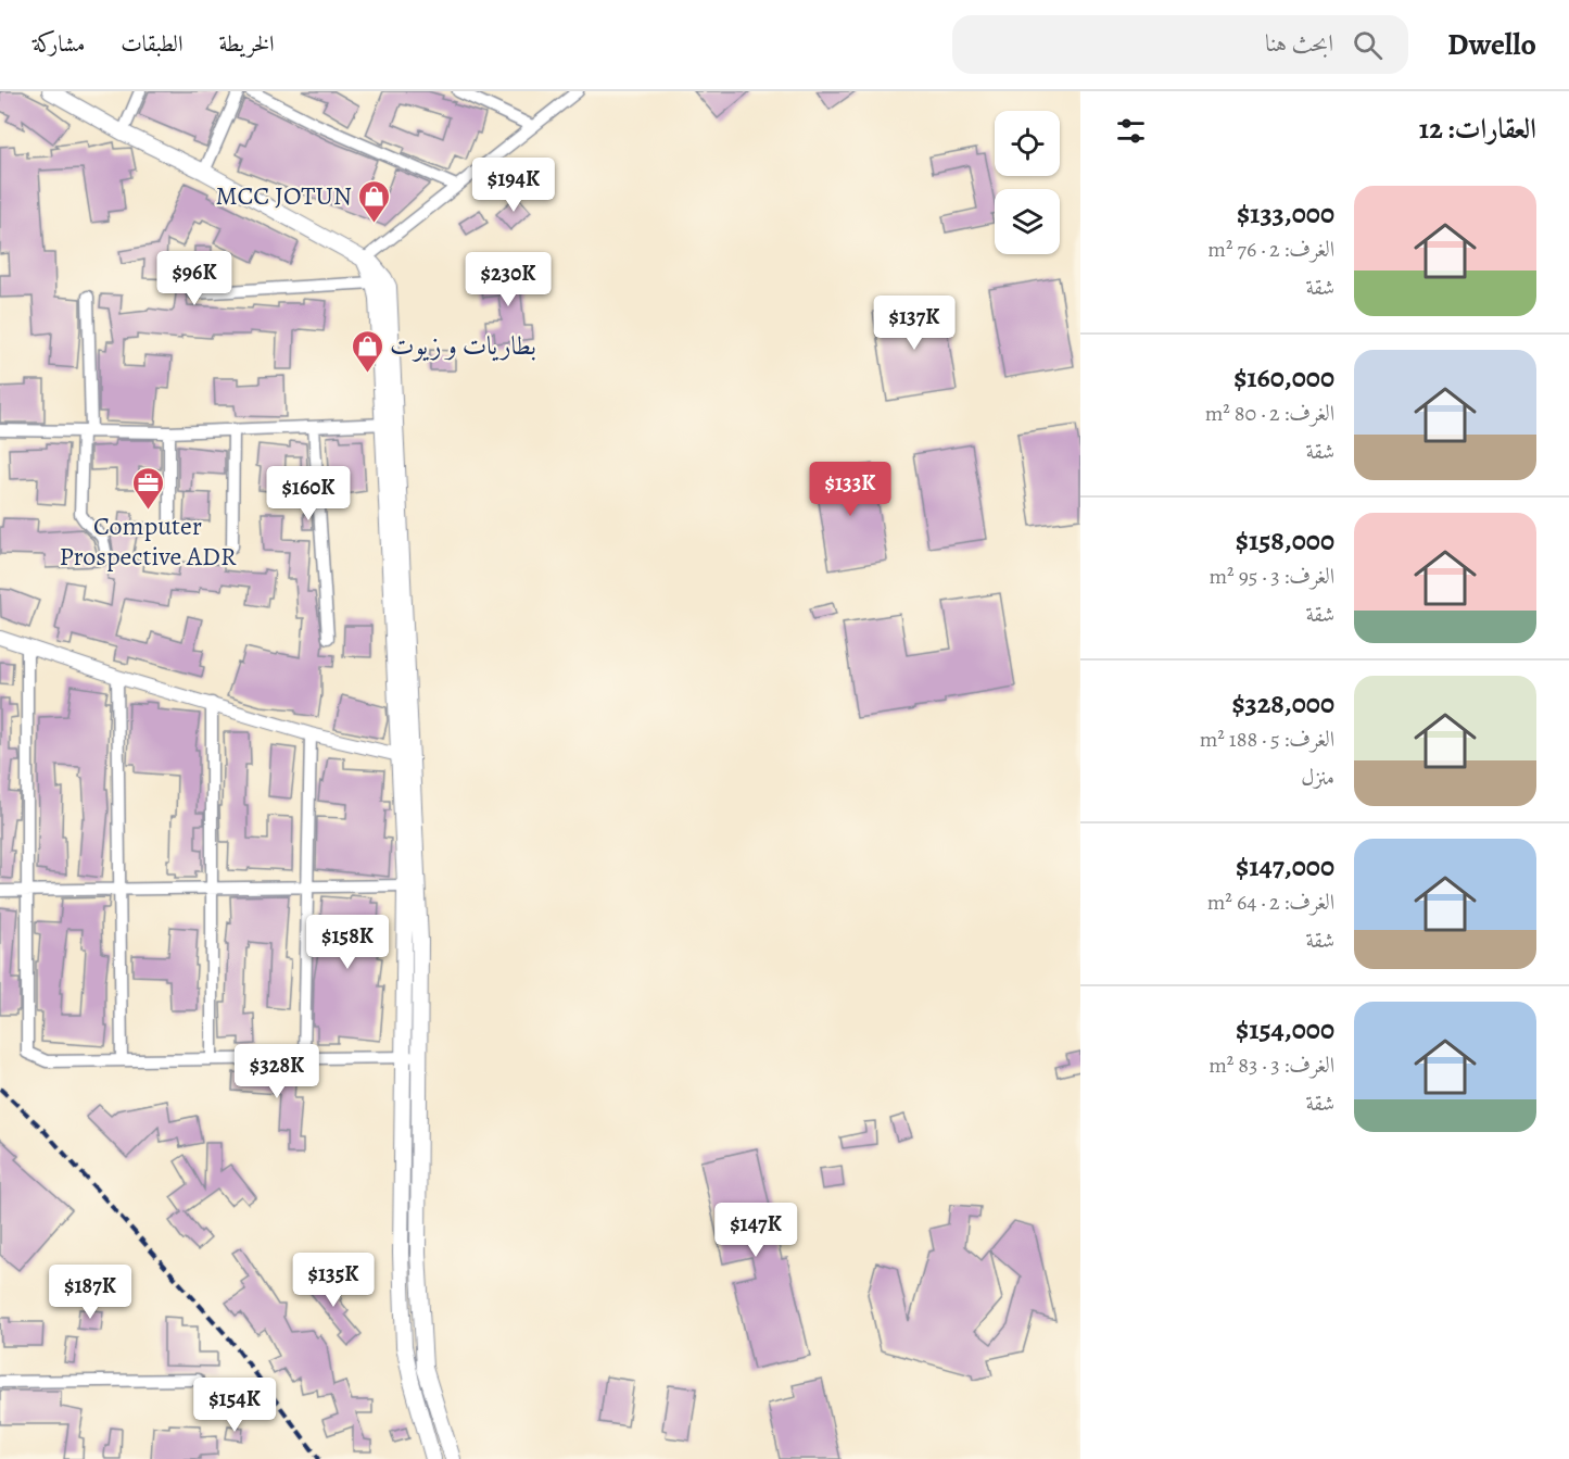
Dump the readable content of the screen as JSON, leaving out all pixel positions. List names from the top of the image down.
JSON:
{
  "places": {
    "shop": ["MCC JOTUN", "بطاريات و زيوت"],
    "office": ["Computer Prospective ADR"]
  },
  "page": {
    "header": "Dwello",
    "search": "ابحث هنا",
    "nav": ["الخريطة", "الطبقات", "مشاركة"],
    "heading": "العقارات: 12",
    "price": [
      "$194K",
      "$96K",
      "$230K",
      "$137K",
      "$133K",
      "$160K",
      "$158K",
      "$328K",
      "$147K",
      "$135K",
      "$187K",
      "$154K"
    ],
    "list": [
      {
        "name": "$133,000",
        "note": "الغرف: 2 · 76 m² · شقة"
      },
      {
        "name": "$160,000",
        "note": "الغرف: 2 · 80 m² · شقة"
      },
      {
        "name": "$158,000",
        "note": "الغرف: 3 · 95 m² · شقة"
      },
      {
        "name": "$328,000",
        "note": "الغرف: 5 · 188 m² · منزل"
      },
      {
        "name": "$147,000",
        "note": "الغرف: 2 · 64 m² · شقة"
      },
      {
        "name": "$154,000",
        "note": "الغرف: 3 · 83 m² · شقة"
      }
    ]
  }
}
